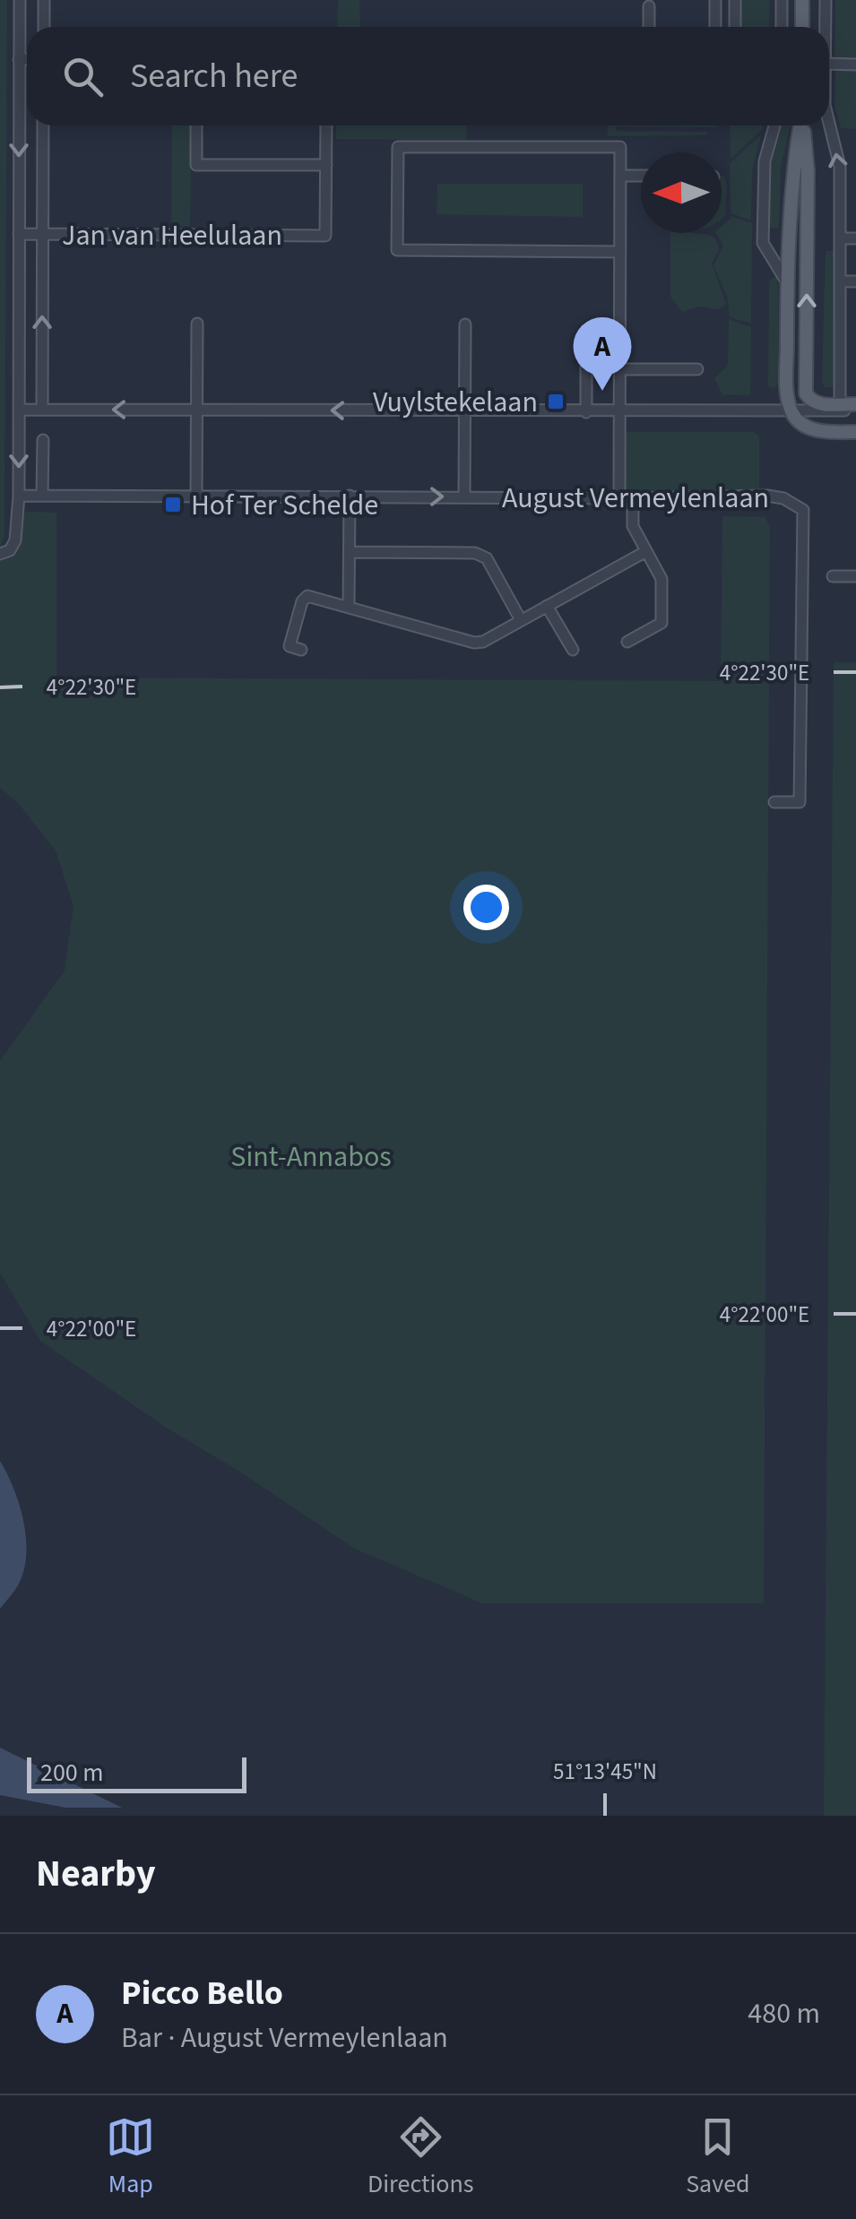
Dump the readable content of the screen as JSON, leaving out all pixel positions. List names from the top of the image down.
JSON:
{
  "streets": {
    "street": ["Jan van Heelulaan", "August Vermeylenlaan"]
  },
  "parks": ["Sint-Annabos"],
  "places": {
    "transit": ["Vuylstekelaan", "Hof Ter Schelde"]
  },
  "scale_bar": "200 m",
  "north": "left",
  "page": {
    "search": "Search here",
    "pins": "A",
    "scale": "200 m",
    "heading": "Nearby",
    "list": [
      {
        "mark": "A",
        "name": "Picco Bello",
        "note": "Bar · August Vermeylenlaan",
        "value": "480 m"
      }
    ],
    "nav": ["Map", "Directions", "Saved"]
  },
  "coordinates": ["4°22'30\"E", "4°22'00\"E", "51°13'45\"N"]
}
